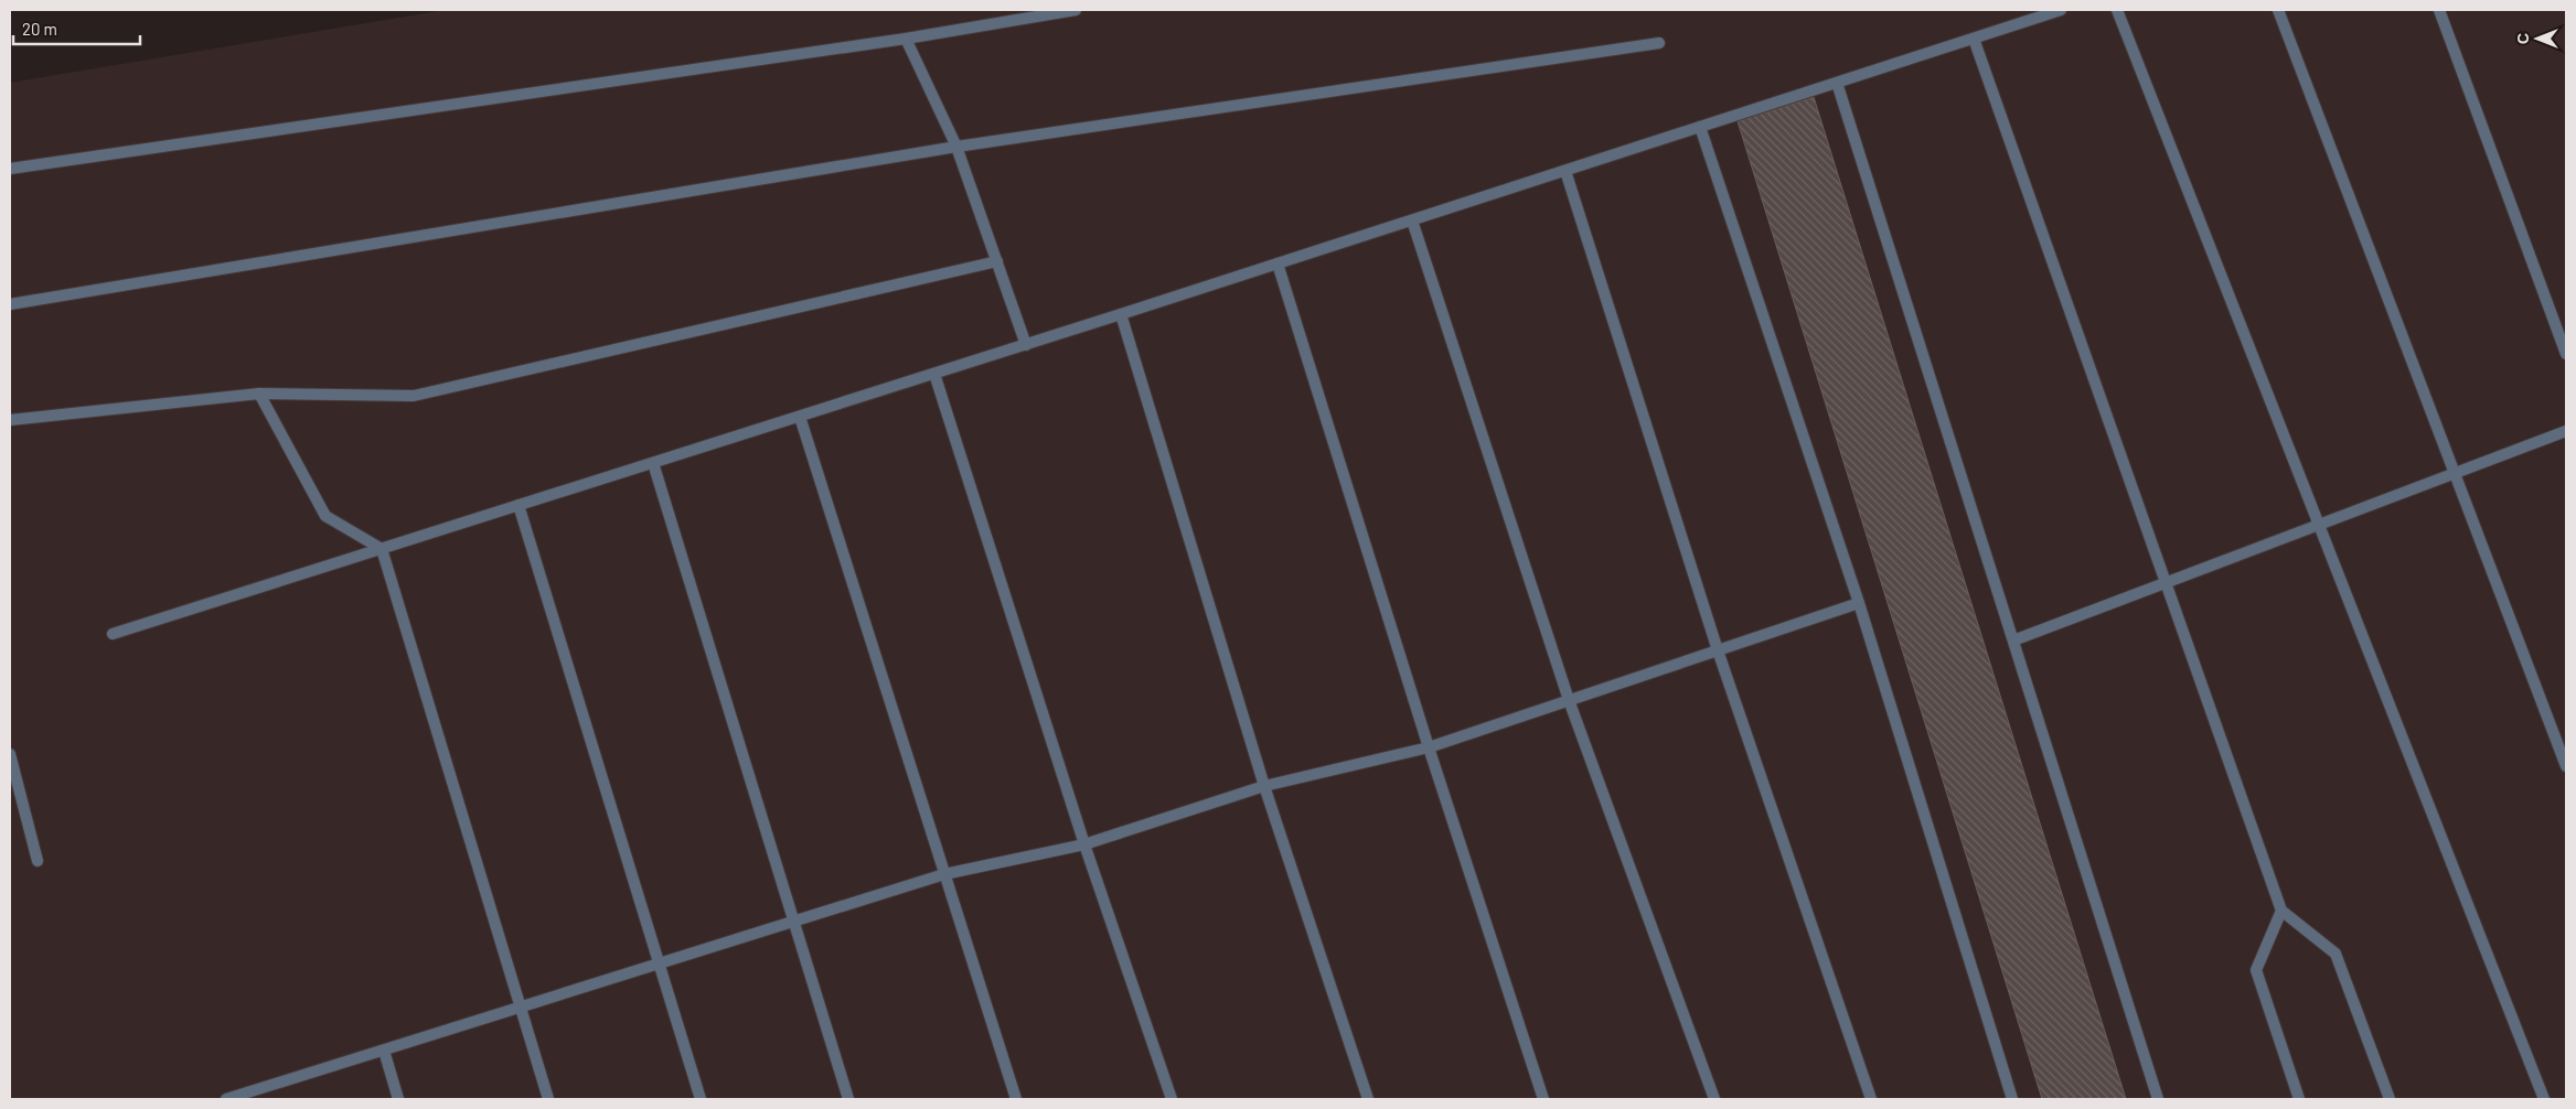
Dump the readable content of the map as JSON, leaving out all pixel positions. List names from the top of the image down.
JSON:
{
  "scale_bar": "20 m",
  "north": "left"
}
